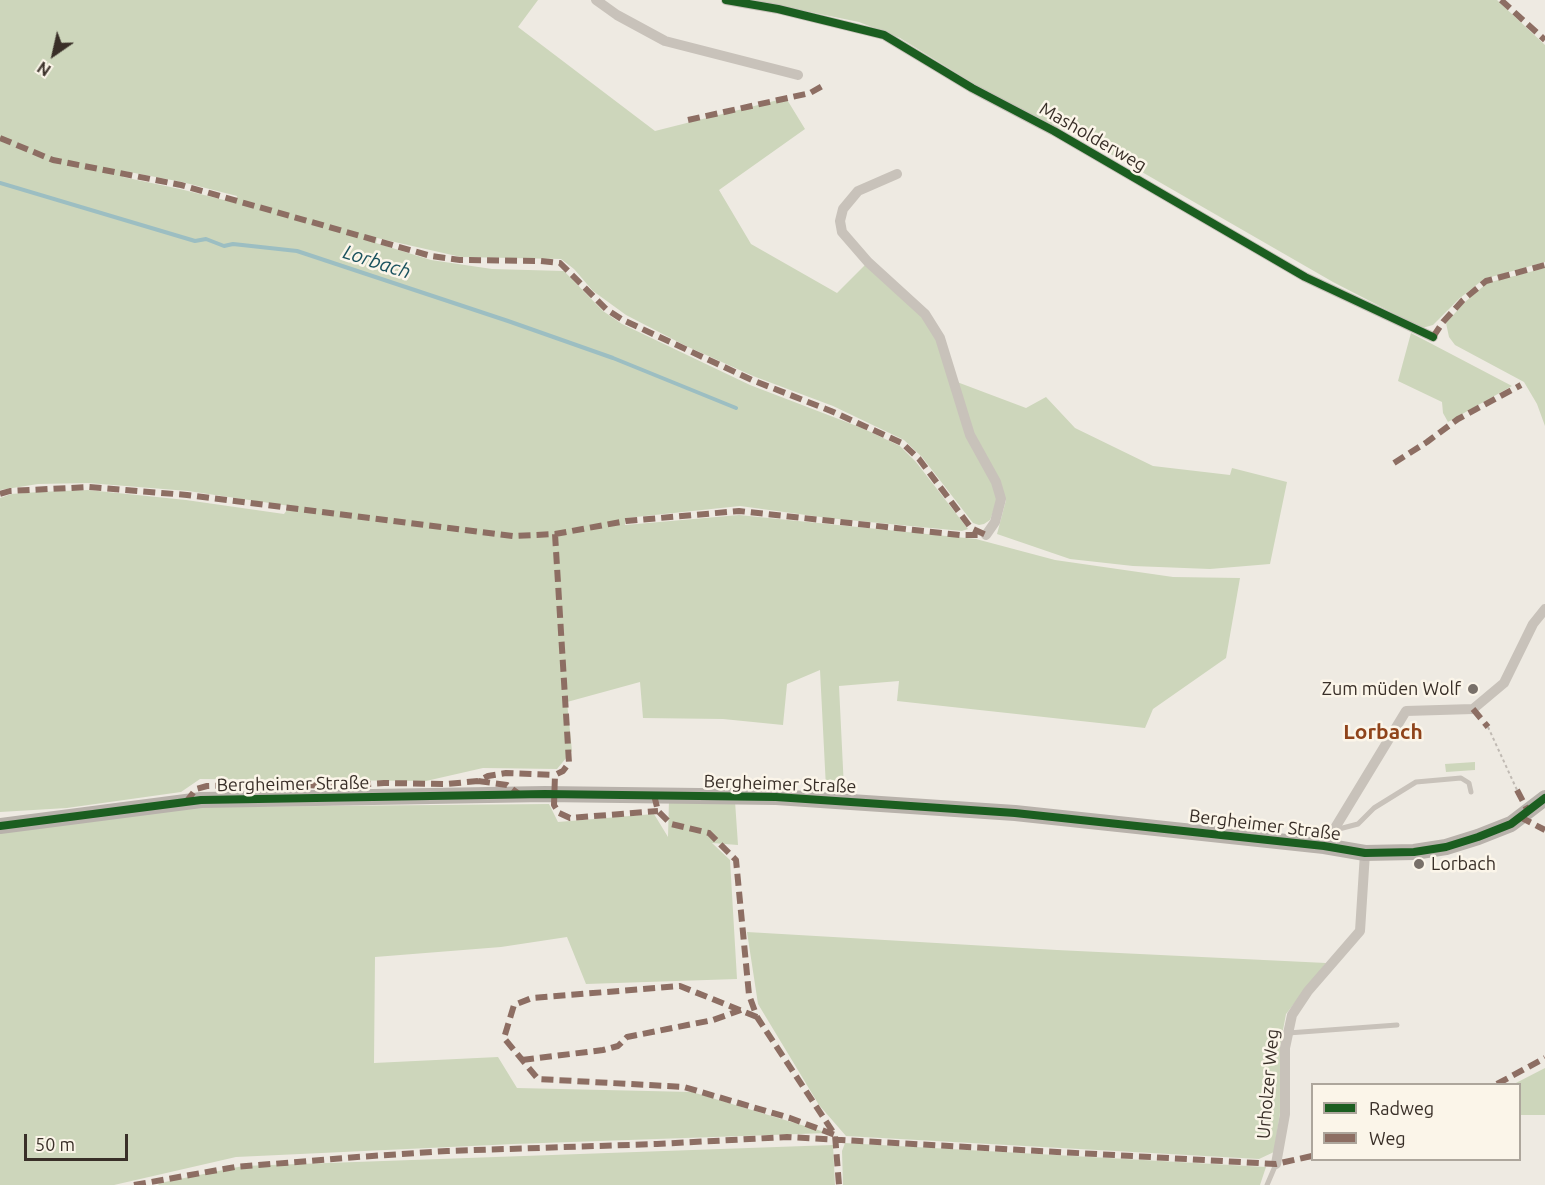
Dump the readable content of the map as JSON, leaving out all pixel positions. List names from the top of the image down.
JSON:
{
  "streets": {
    "street": ["Masholderweg", "Bergheimer Straße", "Urholzer Weg"]
  },
  "crossings": [
    ["Bergheimer Straße", "Urholzer Weg"]
  ],
  "districts": ["Lorbach"],
  "water": ["Lorbach"],
  "places": ["Zum müden Wolf", "Lorbach"],
  "legend": ["Radweg", "Weg"],
  "scale_bar": "50 m",
  "north": "bottom left"
}
